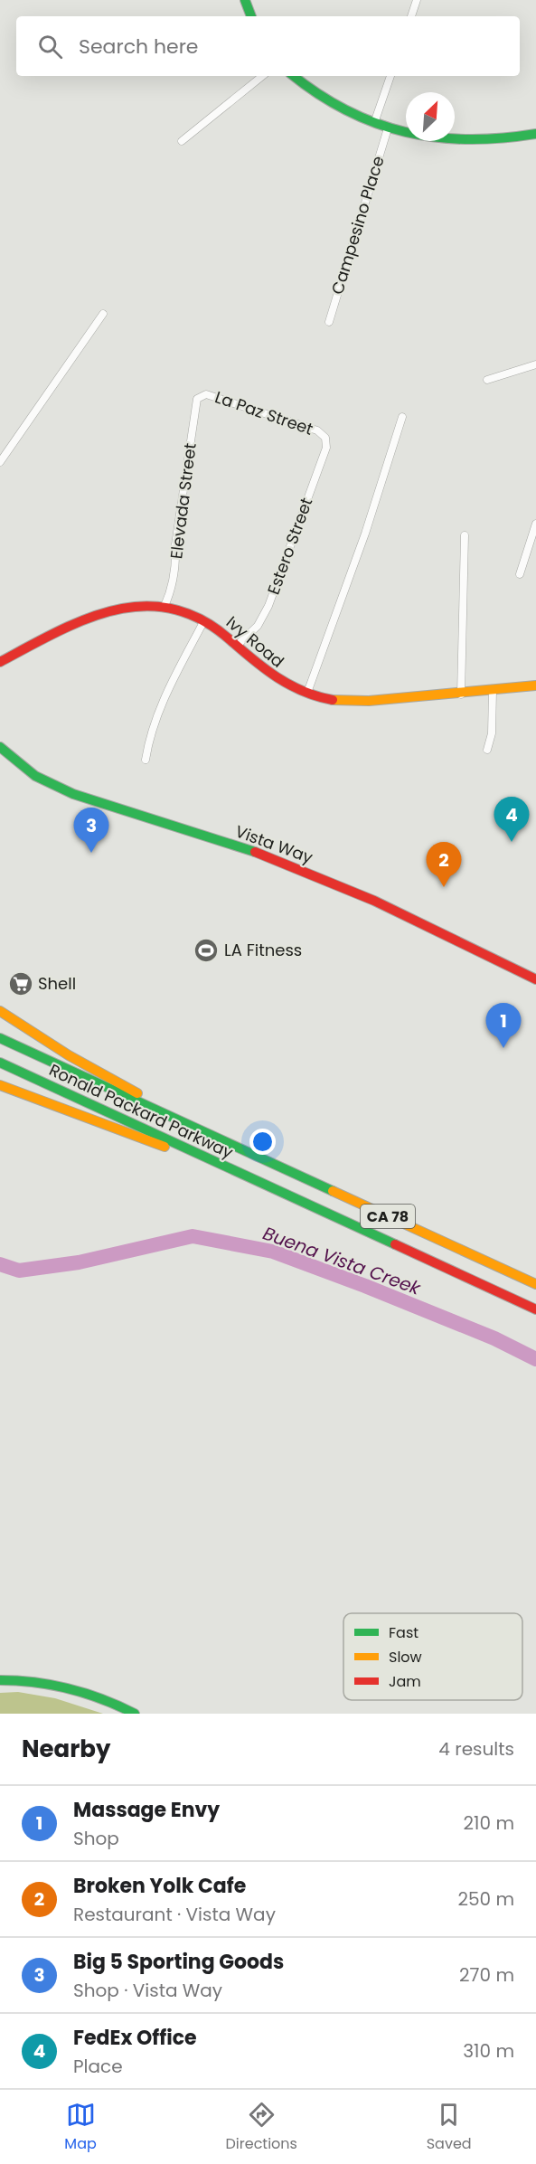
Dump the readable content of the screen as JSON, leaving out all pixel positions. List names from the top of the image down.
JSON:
{
  "streets": {
    "main road": [
      "Ivy Road",
      "Vista Way",
      "Ronald Packard Parkway",
      "CA 78"
    ],
    "street": [
      "Campesino Place",
      "La Paz Street",
      "Elevada Street",
      "Estero Street"
    ]
  },
  "crossings": [
    ["La Paz Street", "Elevada Street"],
    ["La Paz Street", "Estero Street"],
    ["Elevada Street", "Ivy Road"],
    ["Estero Street", "Ivy Road"]
  ],
  "water": ["Buena Vista Creek"],
  "places": {
    "sports": ["LA Fitness"],
    "supermarket": ["Shell"]
  },
  "legend": ["Fast", "Slow", "Jam"],
  "north": "top right",
  "page": {
    "search": "Search here",
    "pins": [
      "4",
      "3",
      "2",
      "1"
    ],
    "heading": ["Nearby", "4 results"],
    "list": [
      {
        "mark": "1",
        "name": "Massage Envy",
        "note": "Shop",
        "value": "210 m"
      },
      {
        "mark": "2",
        "name": "Broken Yolk Cafe",
        "note": "Restaurant · Vista Way",
        "value": "250 m"
      },
      {
        "mark": "3",
        "name": "Big 5 Sporting Goods",
        "note": "Shop · Vista Way",
        "value": "270 m"
      },
      {
        "mark": "4",
        "name": "FedEx Office",
        "note": "Place",
        "value": "310 m"
      }
    ],
    "nav": ["Map", "Directions", "Saved"]
  }
}
